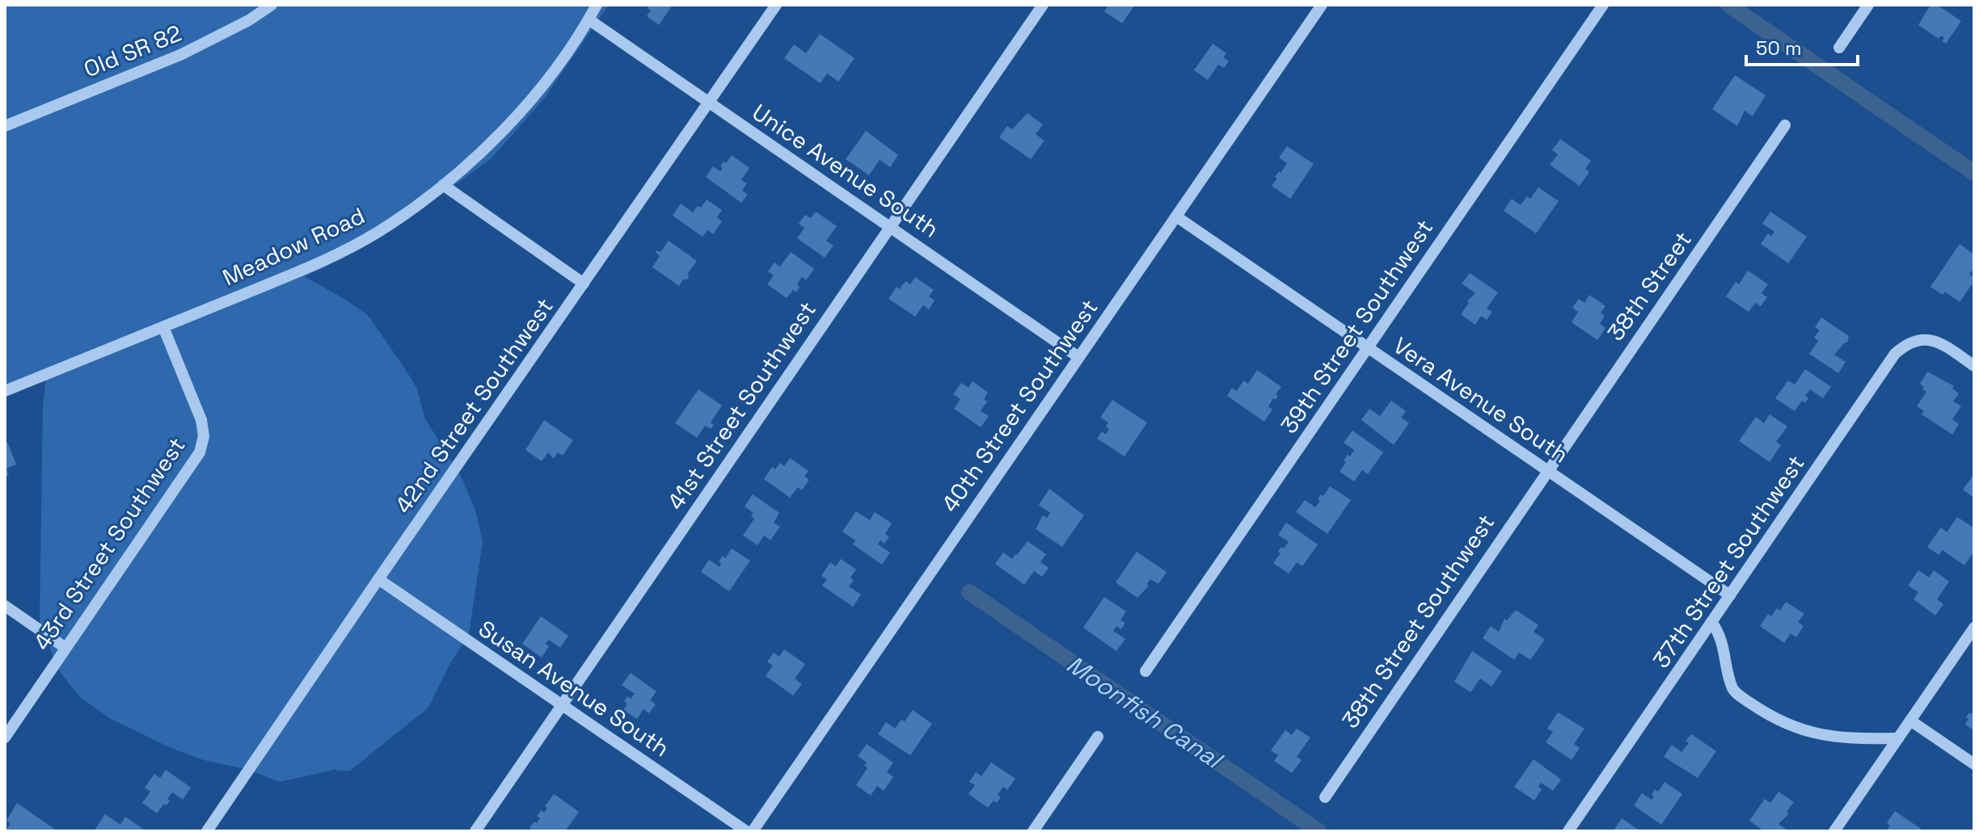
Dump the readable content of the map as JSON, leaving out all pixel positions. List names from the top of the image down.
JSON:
{
  "streets": {
    "street": [
      "Old SR 82",
      "Unice Avenue South",
      "Meadow Road",
      "38th Street",
      "39th Street Southwest",
      "Vera Avenue South",
      "42nd Street Southwest",
      "41st Street Southwest",
      "40th Street Southwest",
      "43rd Street Southwest",
      "37th Street Southwest",
      "38th Street Southwest",
      "Susan Avenue South"
    ]
  },
  "crossings": [
    ["Unice Avenue South", "Meadow Road"],
    ["Unice Avenue South", "42nd Street Southwest"],
    ["Unice Avenue South", "41st Street Southwest"],
    ["Unice Avenue South", "40th Street Southwest"],
    ["Meadow Road", "43rd Street Southwest"],
    ["38th Street", "Vera Avenue South"],
    ["38th Street", "38th Street Southwest"],
    ["39th Street Southwest", "Vera Avenue South"],
    ["Vera Avenue South", "40th Street Southwest"],
    ["Vera Avenue South", "37th Street Southwest"],
    ["Vera Avenue South", "38th Street Southwest"],
    ["42nd Street Southwest", "Susan Avenue South"],
    ["41st Street Southwest", "Susan Avenue South"]
  ],
  "water": ["Moonfish Canal"],
  "scale_bar": "50 m"
}
